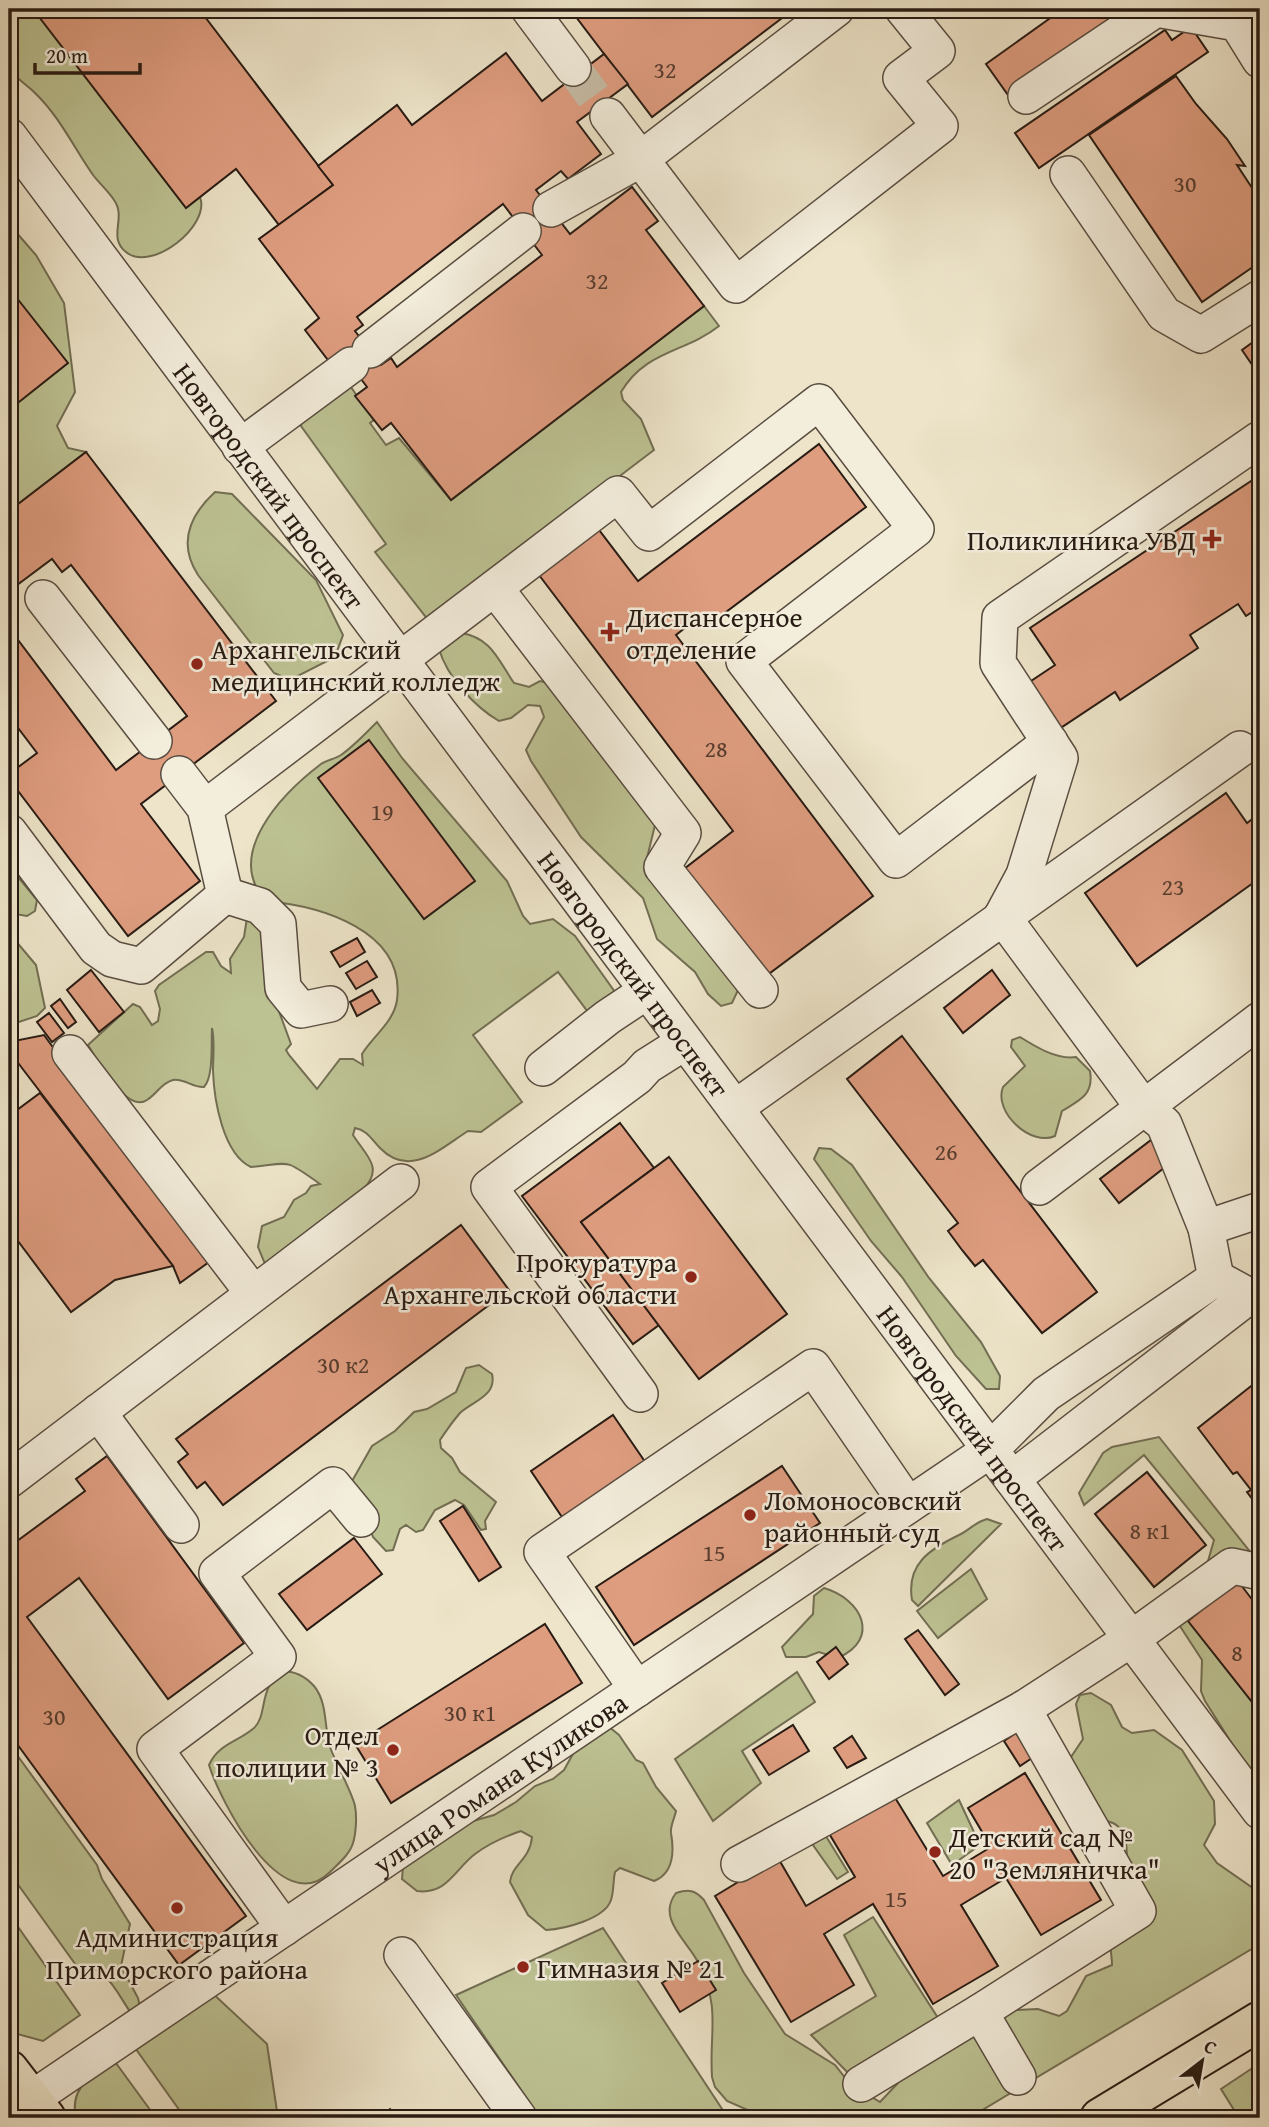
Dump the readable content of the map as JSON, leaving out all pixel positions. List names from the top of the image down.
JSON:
{
  "streets": {
    "street": ["Новгородский проспект", "улица Романа Куликова"]
  },
  "crossings": [
    ["Новгородский проспект", "улица Романа Куликова"]
  ],
  "places": {
    "health": ["Поликлиника УВД", "Диспансерное отделение"],
    "other": [
      "Архангельский медицинский колледж",
      "Прокуратура Архангельской области",
      "Ломоносовский районный cуд",
      "Отдел полиции № 3",
      "Детский сад № 20 \"Земляничка\"",
      "Администрация Приморского района",
      "Гимназия № 21"
    ]
  },
  "house_numbers": [
    "32",
    "30",
    "32",
    "28",
    "19",
    "23",
    "26",
    "30 к2",
    "8 к1",
    "15",
    "8",
    "30 к1",
    "30",
    "15"
  ],
  "scale_bar": "20 m",
  "north": "top right"
}
